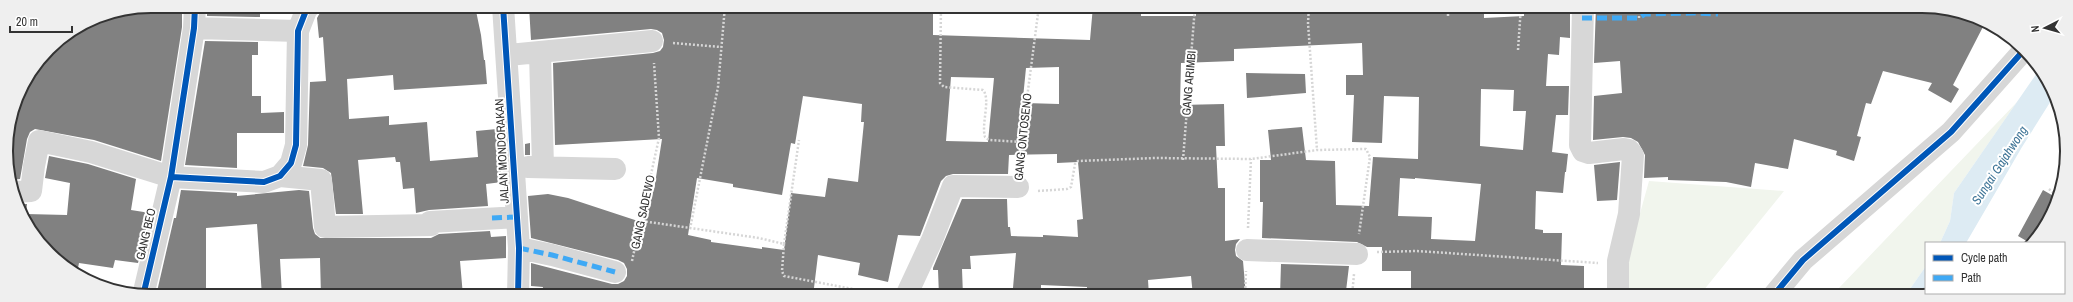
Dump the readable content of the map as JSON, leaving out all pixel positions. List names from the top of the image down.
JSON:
{
  "streets": {
    "street": ["JALAN MONDORAKAN", "GANG BEO"],
    "path": ["GANG ARIMBI", "GANG ONTOSENO", "GANG SADEWO"]
  },
  "crossings": [
    ["GANG ARIMBI", "GANG ONTOSENO"]
  ],
  "water": ["Sungai Gajahwong"],
  "legend": ["Cycle path", "Path"],
  "scale_bar": "20 m",
  "north": "left"
}
